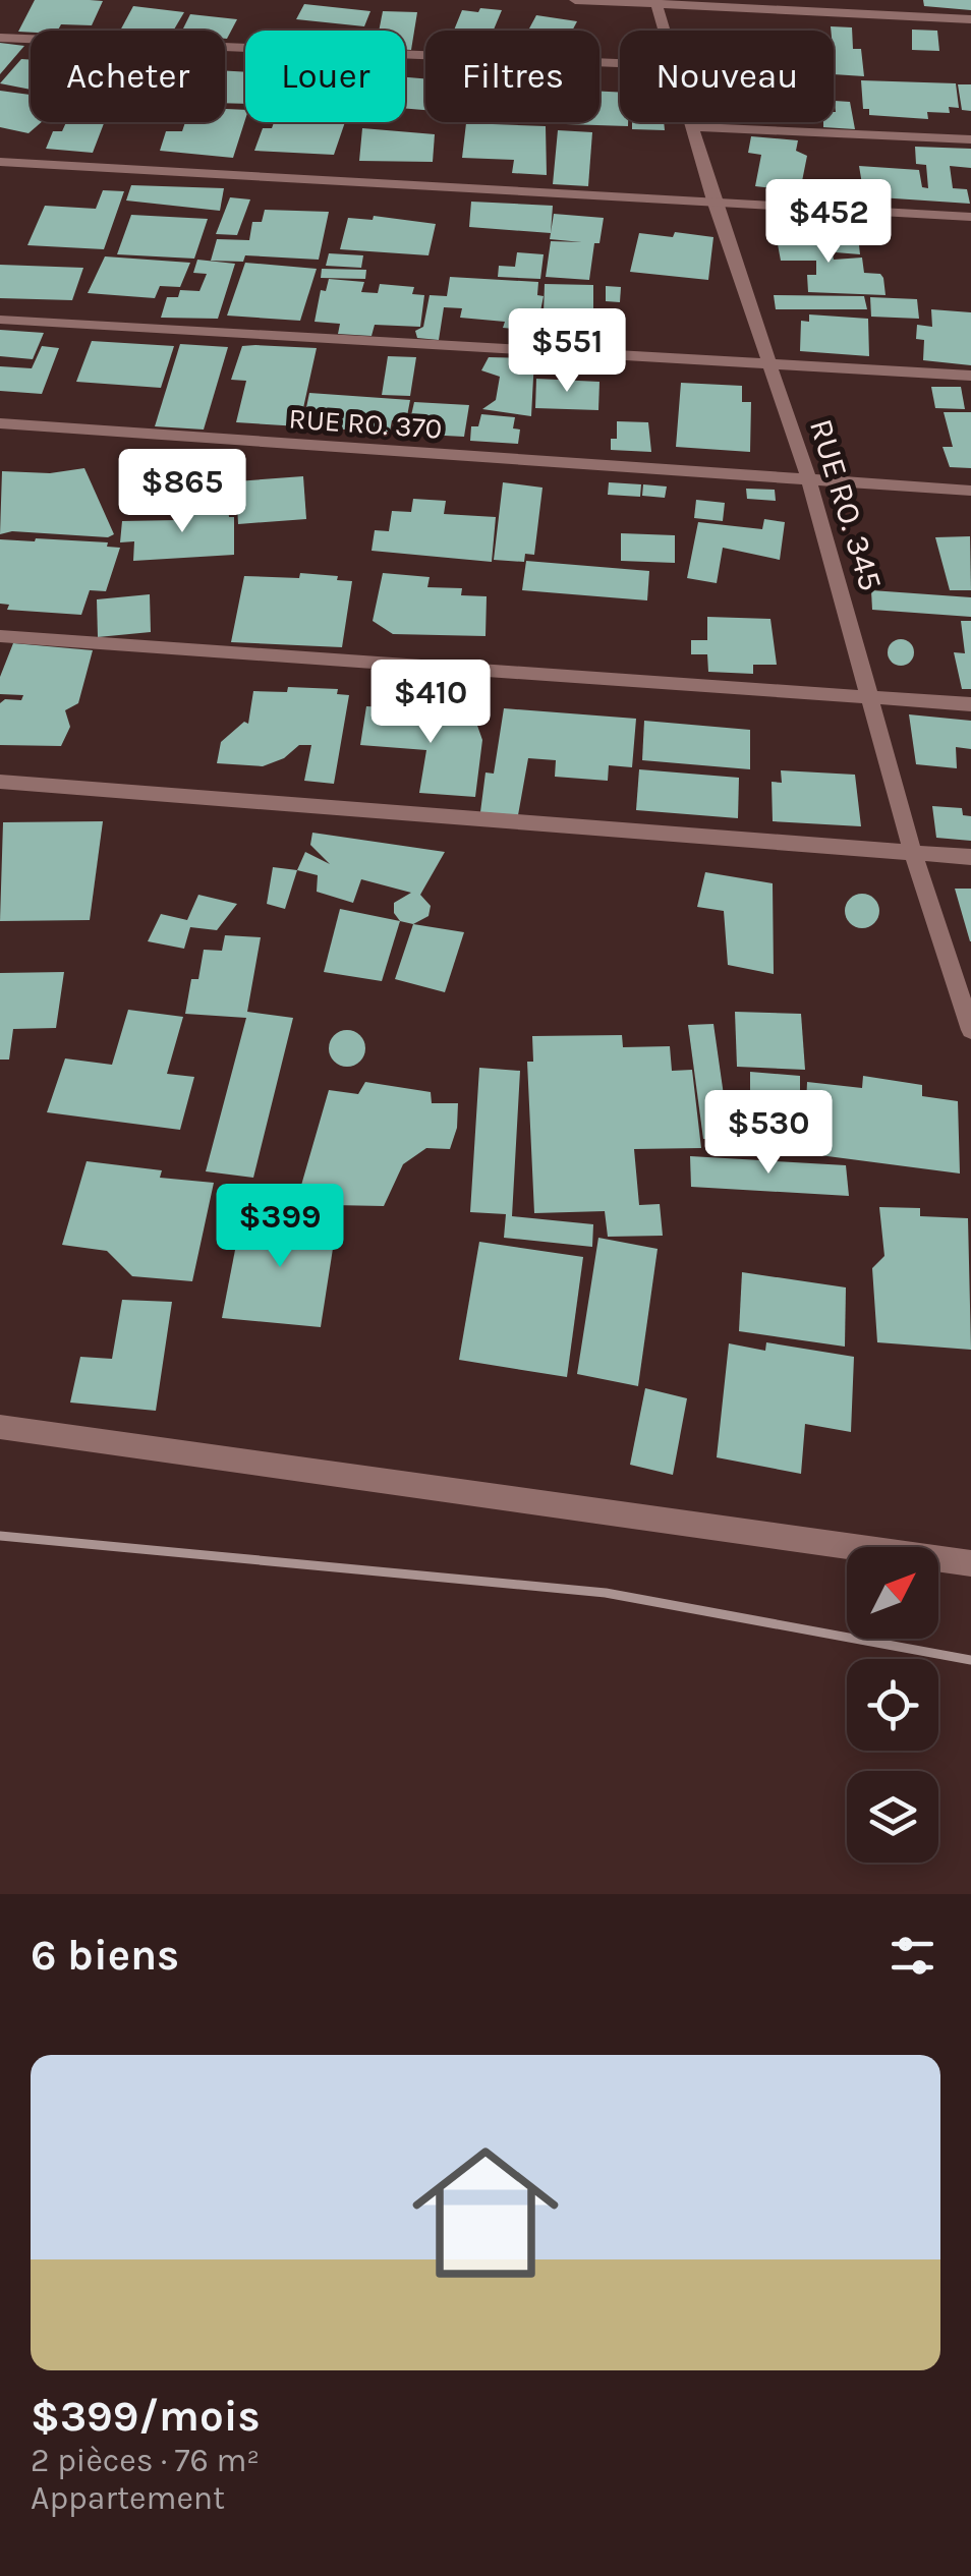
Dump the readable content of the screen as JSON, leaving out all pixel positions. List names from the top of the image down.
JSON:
{
  "streets": {
    "street": ["RUE RO. 370", "RUE RO. 345"]
  },
  "crossings": [
    ["RUE RO. 370", "RUE RO. 345"]
  ],
  "north": "top right",
  "page": {
    "chip": [
      "Acheter",
      "Louer",
      "Filtres",
      "Nouveau"
    ],
    "price": [
      "$452",
      "$551",
      "$865",
      "$410",
      "$530",
      "$399"
    ],
    "heading": "6 biens",
    "list": [
      {
        "name": "$399/mois",
        "note": "2 pièces · 76 m² · Appartement"
      }
    ]
  }
}
